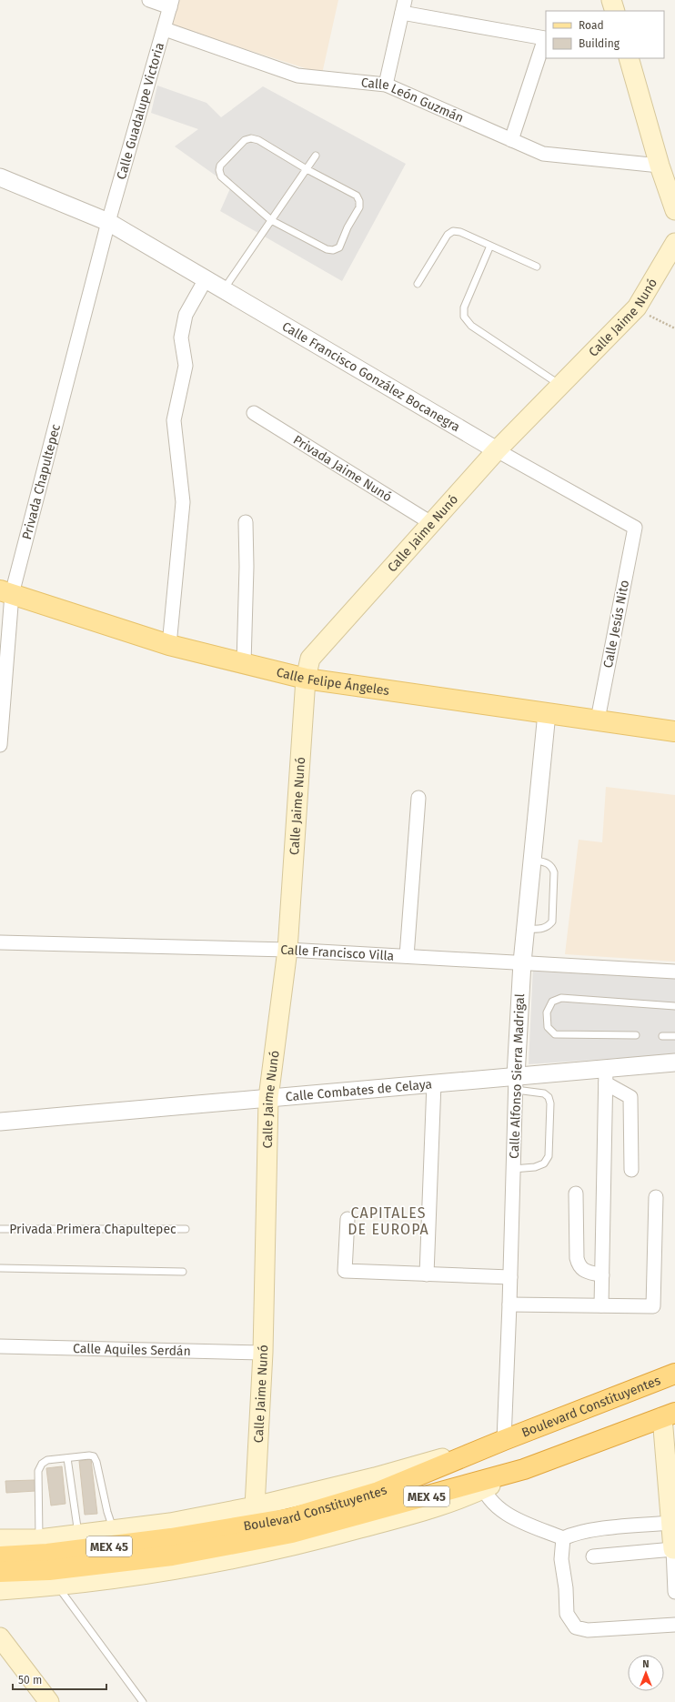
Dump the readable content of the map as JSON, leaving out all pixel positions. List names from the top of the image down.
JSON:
{
  "streets": {
    "highway": ["Boulevard Constituyentes", "MEX 45"],
    "main road": ["Calle Jaime Nunó", "Calle Felipe Ángeles"],
    "street": [
      "Calle León Guzmán",
      "Calle Guadalupe Victoria",
      "Calle Francisco González Bocanegra",
      "Privada Jaime Nunó",
      "Privada Chapultepec",
      "Calle Jesús Nito",
      "Calle Francisco Villa",
      "Calle Alfonso Sierra Madrigal",
      "Calle Combates de Celaya",
      "Calle Aquiles Serdán"
    ],
    "lane": ["Privada Primera Chapultepec"]
  },
  "crossings": [
    ["Calle León Guzmán", "Calle Guadalupe Victoria"],
    ["Calle Guadalupe Victoria", "Calle Francisco González Bocanegra"],
    ["Calle Guadalupe Victoria", "Privada Chapultepec"],
    ["Calle Jaime Nunó", "Calle Francisco González Bocanegra"],
    ["Calle Jaime Nunó", "Privada Jaime Nunó"],
    ["Calle Jaime Nunó", "Calle Felipe Ángeles"],
    ["Calle Jaime Nunó", "Calle Francisco Villa"],
    ["Calle Jaime Nunó", "Calle Combates de Celaya"],
    ["Calle Jaime Nunó", "Calle Aquiles Serdán"],
    ["Calle Francisco González Bocanegra", "Privada Chapultepec"],
    ["Calle Francisco González Bocanegra", "Calle Jesús Nito"],
    ["Privada Chapultepec", "Calle Felipe Ángeles"],
    ["Calle Jesús Nito", "Calle Felipe Ángeles"],
    ["Calle Felipe Ángeles", "Calle Alfonso Sierra Madrigal"],
    ["Calle Francisco Villa", "Calle Alfonso Sierra Madrigal"],
    ["Calle Alfonso Sierra Madrigal", "Calle Combates de Celaya"],
    ["Calle Alfonso Sierra Madrigal", "Boulevard Constituyentes"]
  ],
  "districts": ["CAPITALES DE EUROPA"],
  "legend": ["Road", "Building"],
  "scale_bar": "50 m",
  "north": "top"
}
